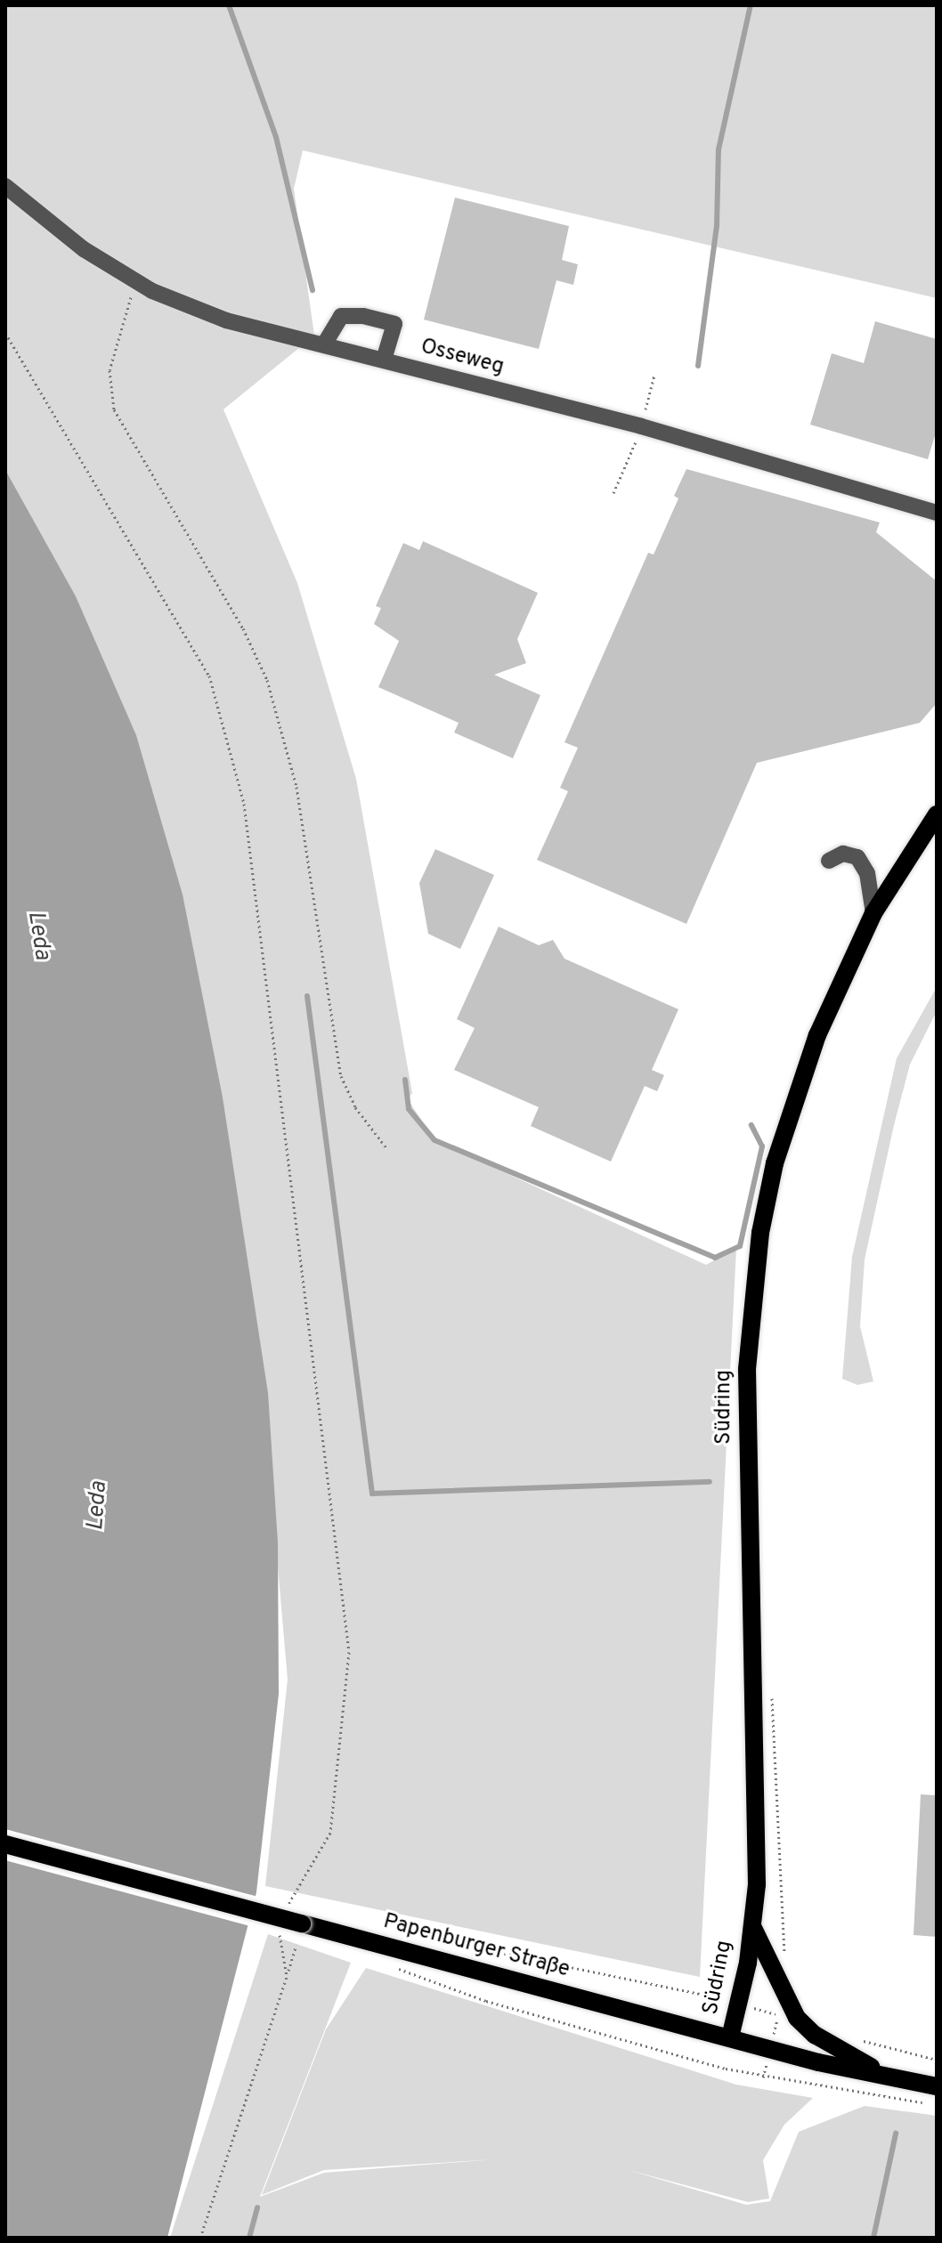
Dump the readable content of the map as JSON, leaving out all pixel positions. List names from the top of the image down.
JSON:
{
  "streets": {
    "main road": ["Südring", "Papenburger Straße"],
    "street": ["Osseweg"]
  },
  "crossings": [
    ["Südring", "Papenburger Straße"]
  ],
  "water": ["Leda"]
}
